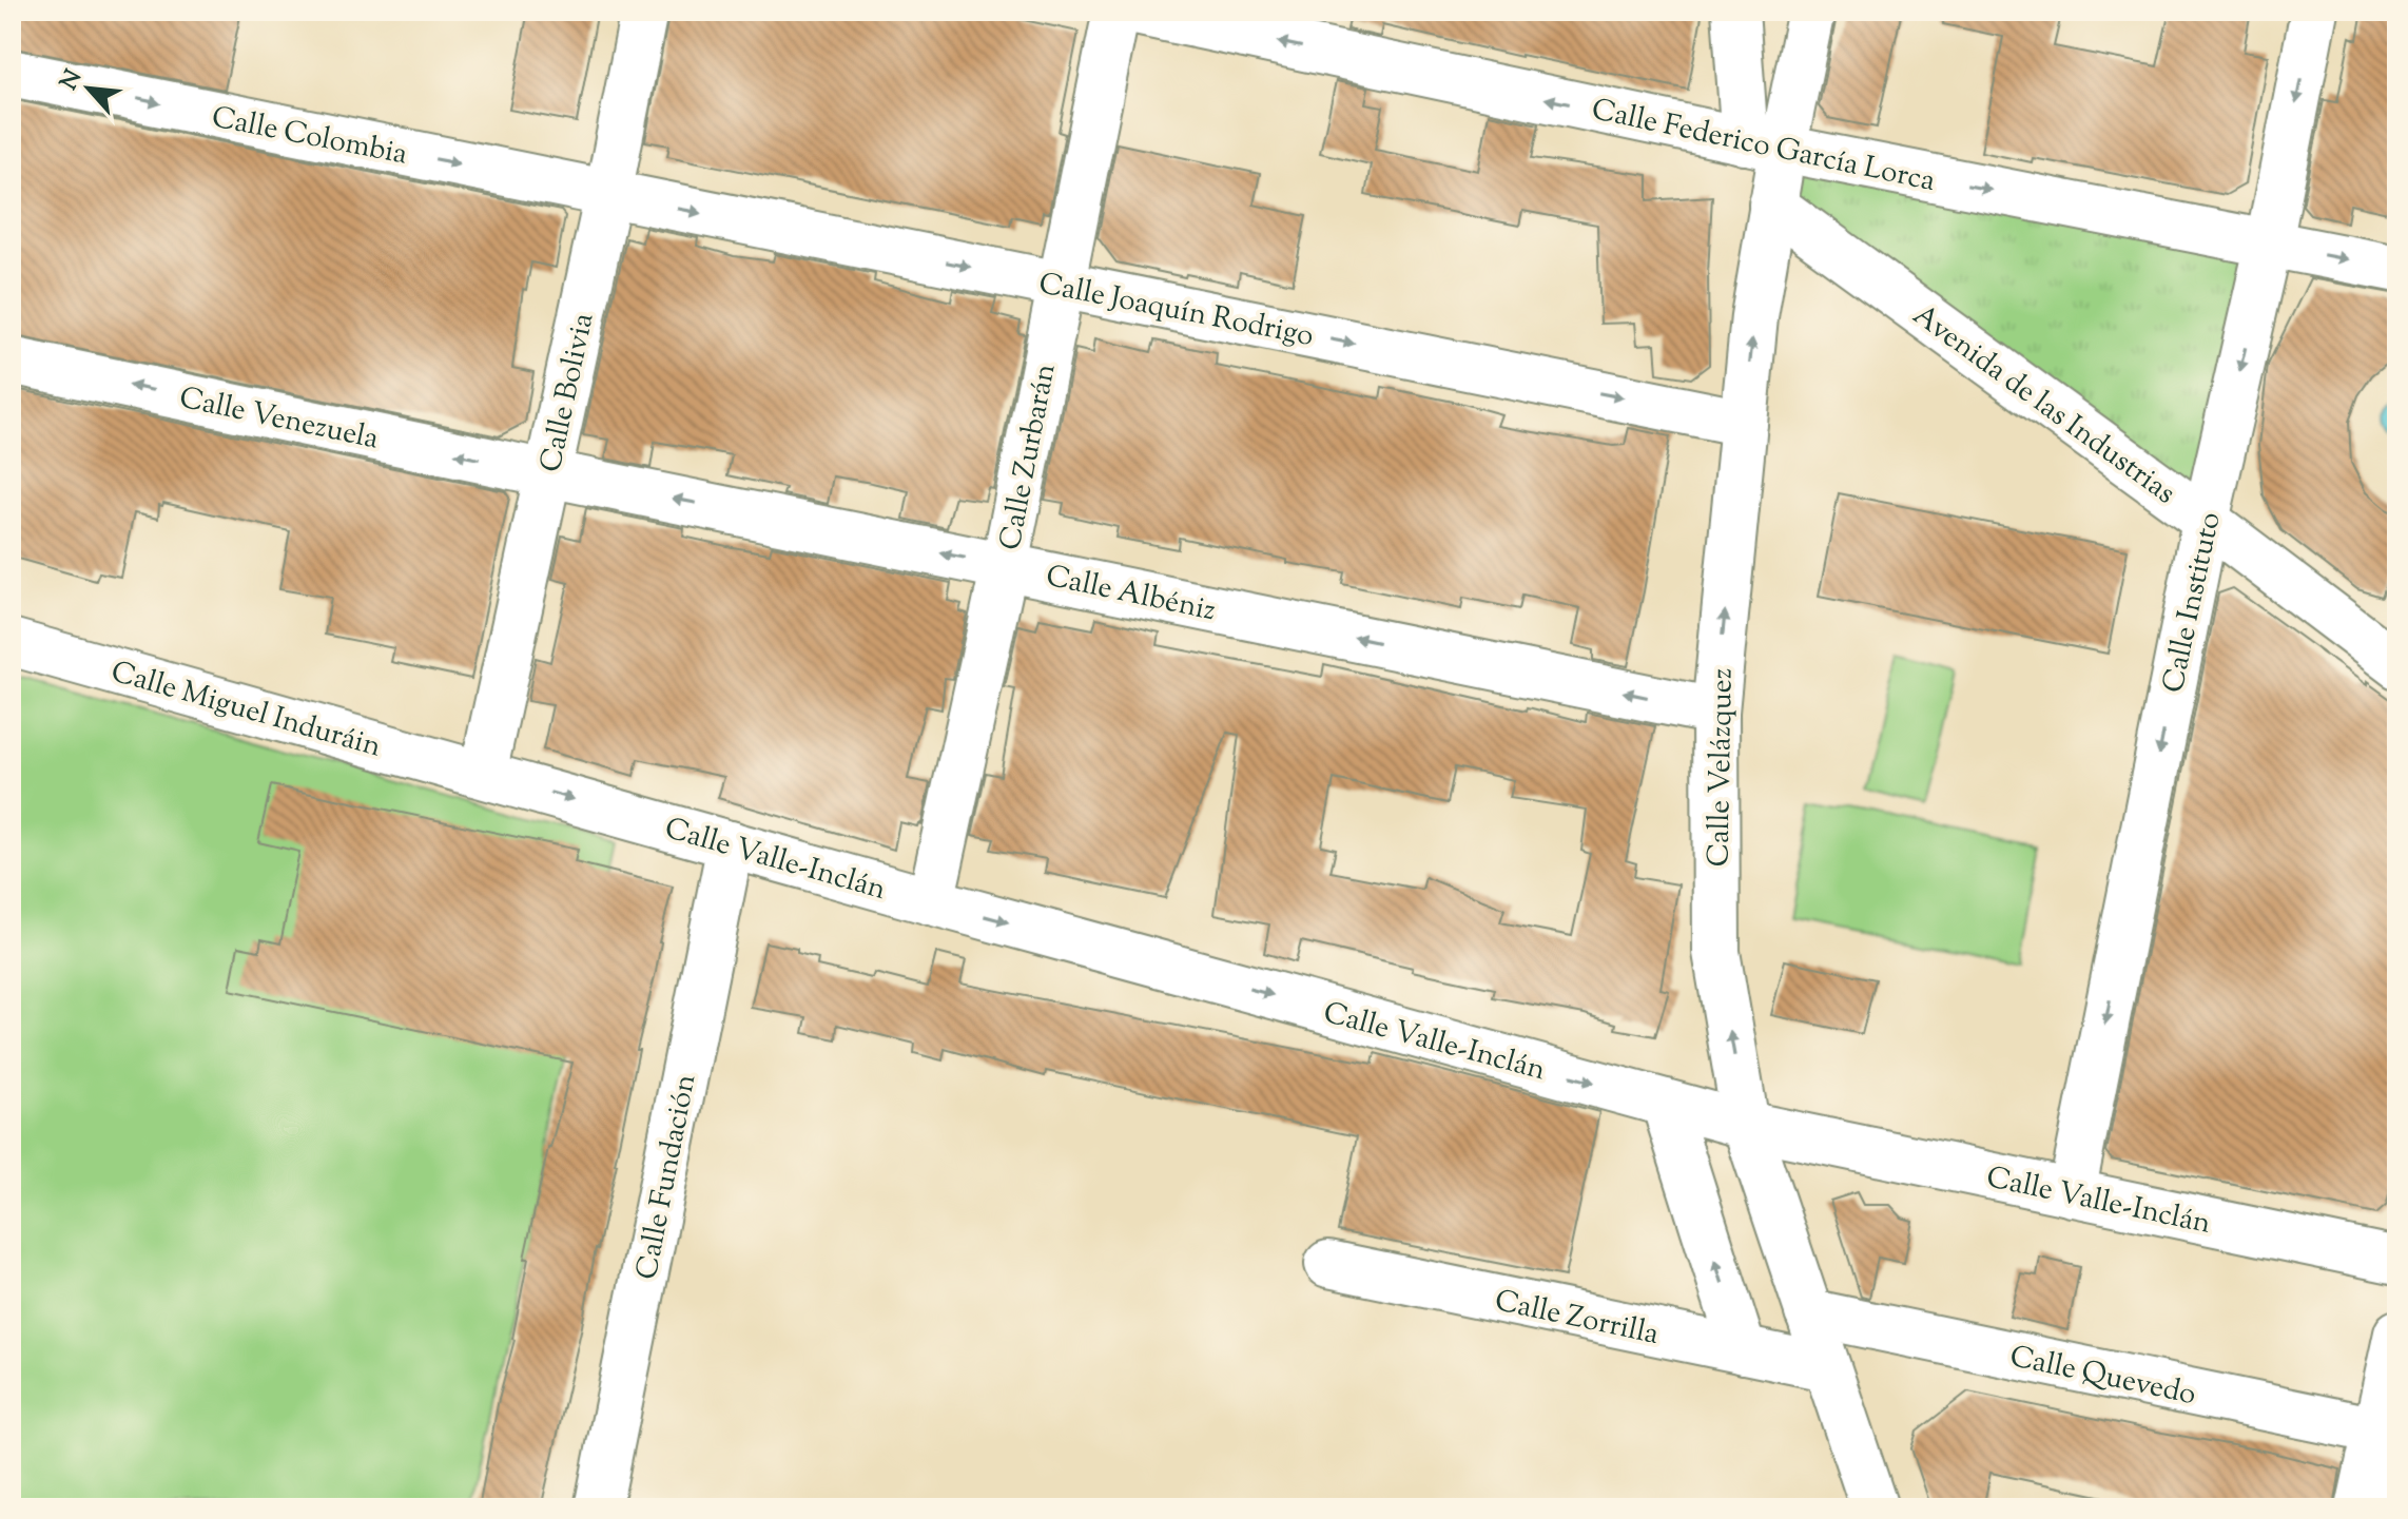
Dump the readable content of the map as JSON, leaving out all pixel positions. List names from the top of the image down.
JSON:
{
  "streets": {
    "street": [
      "Calle Colombia",
      "Calle Federico García Lorca",
      "Calle Joaquín Rodrigo",
      "Calle Bolivia",
      "Avenida de las Industrias",
      "Calle Venezuela",
      "Calle Zurbarán",
      "Calle Albéniz",
      "Calle Instituto",
      "Calle Miguel Induráin",
      "Calle Velázquez",
      "Calle Valle-Inclán",
      "Calle Fundación",
      "Calle Zorrilla",
      "Calle Quevedo"
    ]
  },
  "crossings": [
    ["Calle Colombia", "Calle Joaquín Rodrigo"],
    ["Calle Colombia", "Calle Bolivia"],
    ["Calle Federico García Lorca", "Calle Instituto"],
    ["Calle Federico García Lorca", "Calle Velázquez"],
    ["Calle Joaquín Rodrigo", "Calle Bolivia"],
    ["Calle Joaquín Rodrigo", "Calle Zurbarán"],
    ["Calle Joaquín Rodrigo", "Calle Velázquez"],
    ["Calle Bolivia", "Calle Venezuela"],
    ["Calle Bolivia", "Calle Albéniz"],
    ["Calle Bolivia", "Calle Miguel Induráin"],
    ["Calle Bolivia", "Calle Valle-Inclán"],
    ["Avenida de las Industrias", "Calle Instituto"],
    ["Avenida de las Industrias", "Calle Velázquez"],
    ["Calle Venezuela", "Calle Albéniz"],
    ["Calle Zurbarán", "Calle Albéniz"],
    ["Calle Zurbarán", "Calle Valle-Inclán"],
    ["Calle Albéniz", "Calle Velázquez"],
    ["Calle Instituto", "Calle Valle-Inclán"],
    ["Calle Miguel Induráin", "Calle Valle-Inclán"],
    ["Calle Velázquez", "Calle Valle-Inclán"],
    ["Calle Velázquez", "Calle Zorrilla"],
    ["Calle Velázquez", "Calle Quevedo"],
    ["Calle Valle-Inclán", "Calle Fundación"]
  ],
  "one_way": [
    "Calle Colombia",
    "Calle Joaquín Rodrigo",
    "Calle Venezuela",
    "Calle Albéniz",
    "Calle Instituto",
    "Calle Velázquez",
    "Calle Valle-Inclán"
  ],
  "north": "top left"
}
